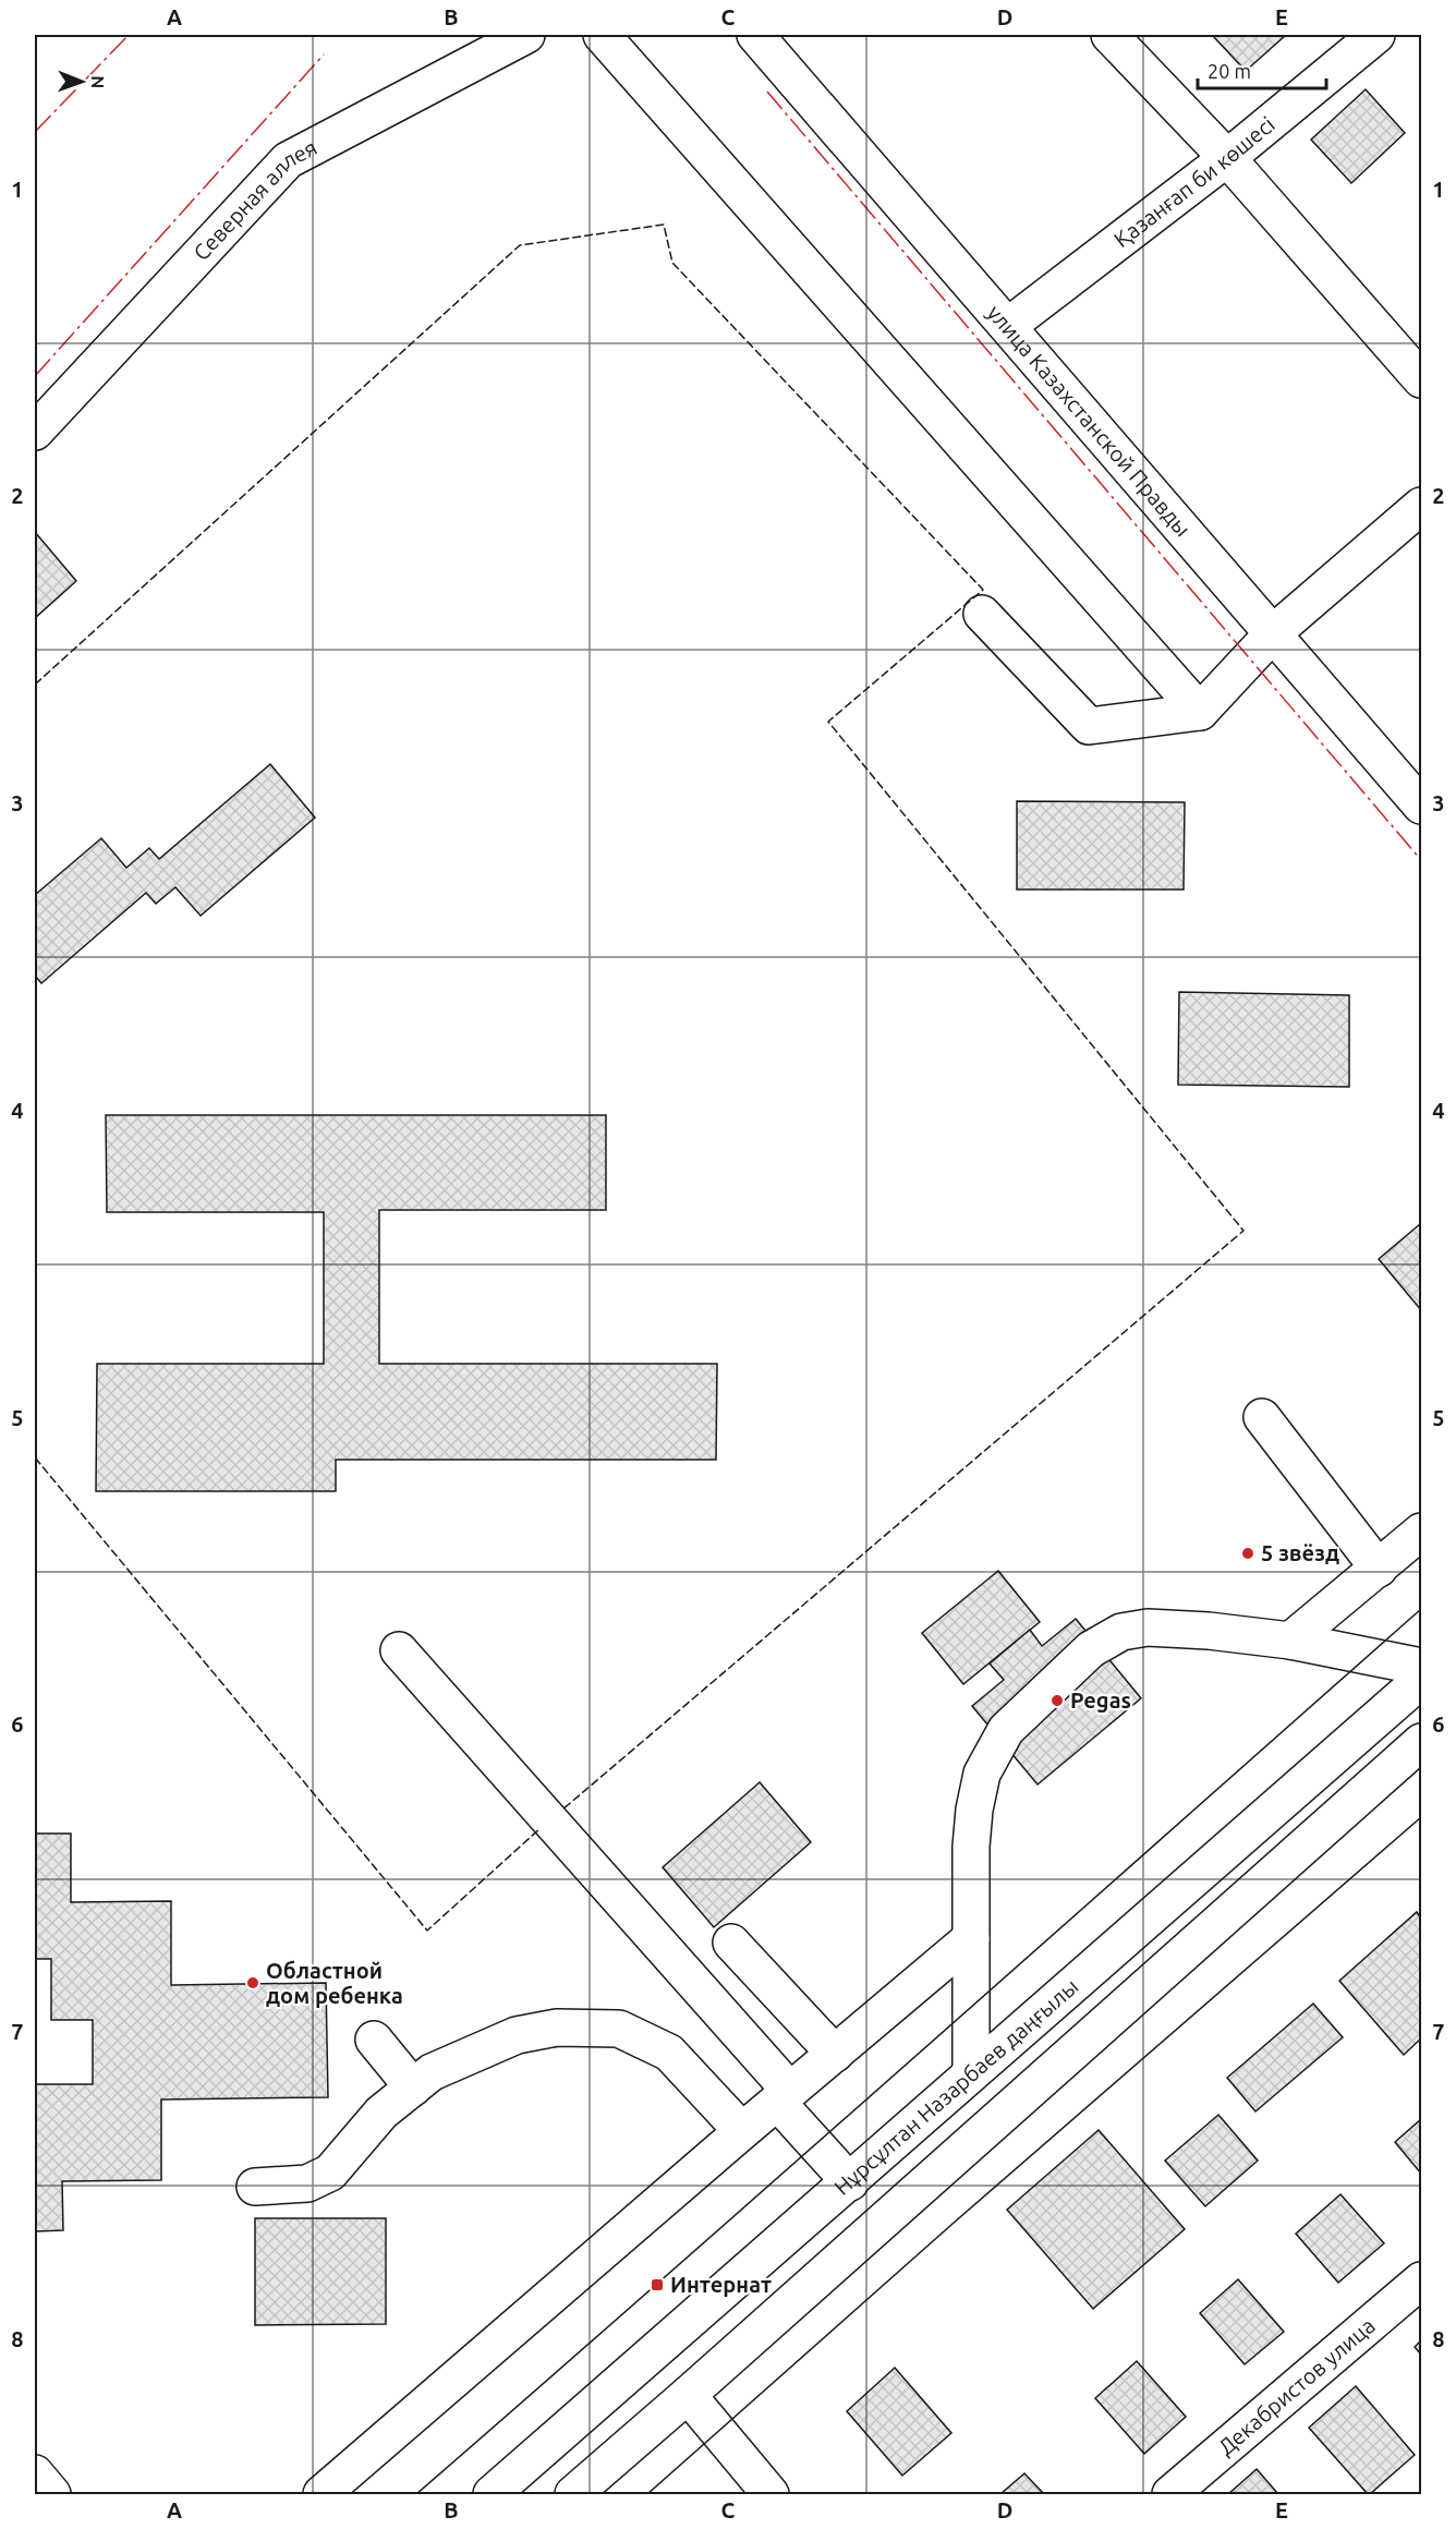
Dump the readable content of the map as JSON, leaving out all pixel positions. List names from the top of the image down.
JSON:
{
  "streets": {
    "street": [
      "Қазанғап би көшесі",
      "Северная аллея",
      "улица Казахстанской Правды",
      "Нұрсұлтан Назарбаев даңғылы",
      "Декабристов улица"
    ]
  },
  "crossings": [
    ["Қазанғап би көшесі", "улица Казахстанской Правды"]
  ],
  "places": {
    "other": ["5 звёзд", "Pegas", "Областной дом ребенка"],
    "transit": ["Интернат"]
  },
  "scale_bar": "20 m",
  "north": "right",
  "grid": {
    "columns": [
      "A",
      "B",
      "C",
      "D",
      "E"
    ],
    "rows": [
      "1",
      "2",
      "3",
      "4",
      "5",
      "6",
      "7",
      "8"
    ]
  }
}
